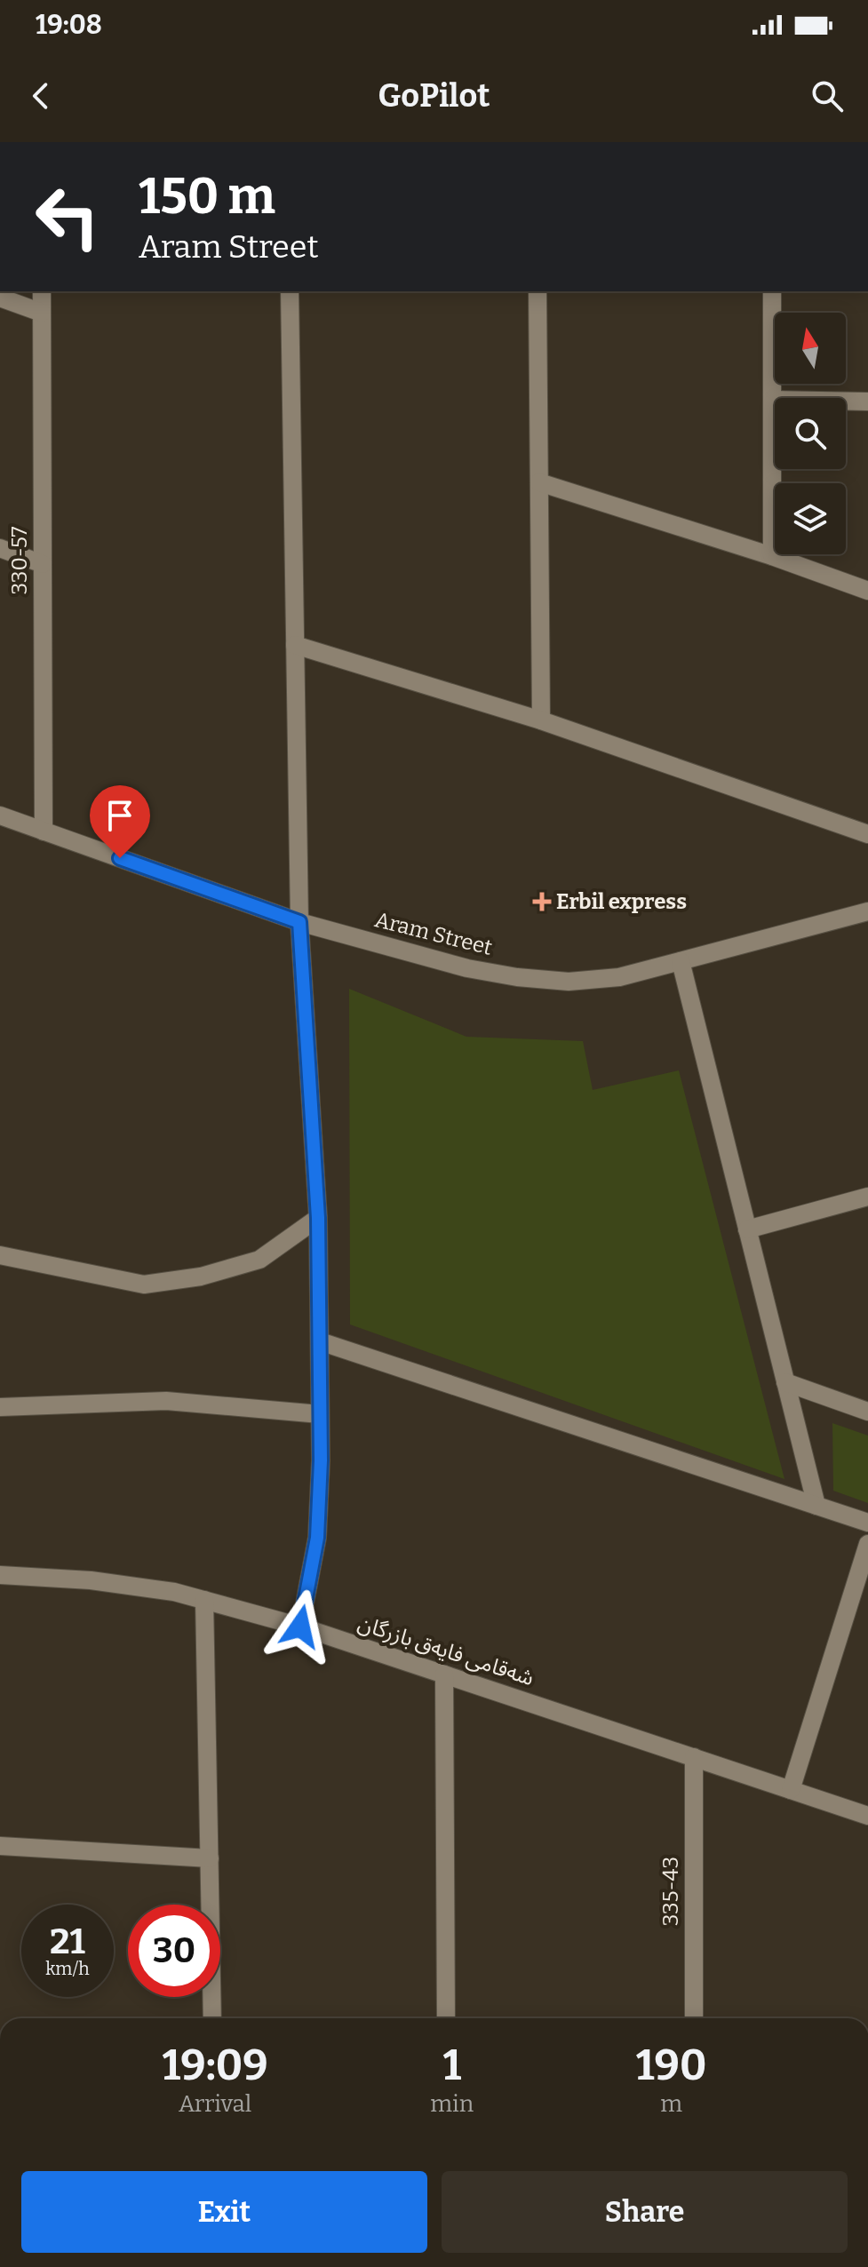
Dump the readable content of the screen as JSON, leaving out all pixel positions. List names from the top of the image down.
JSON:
{
  "streets": {
    "street": [
      "330-57",
      "Aram Street",
      "شەقامی فایەق بازرگان",
      "335-43"
    ]
  },
  "crossings": [
    ["330-57", "Aram Street"],
    ["شەقامی فایەق بازرگان", "335-43"]
  ],
  "places": {
    "health": ["Erbil express"]
  },
  "north": "top",
  "page": {
    "status": "19:08",
    "header": "GoPilot",
    "turn": ["150 m", "Aram Street"],
    "speed": "21 km/h",
    "limit": "30",
    "eta": [
      "19:09",
      "Arrival",
      "1",
      "min",
      "190",
      "m"
    ],
    "buttons": ["Exit", "Share"]
  }
}
